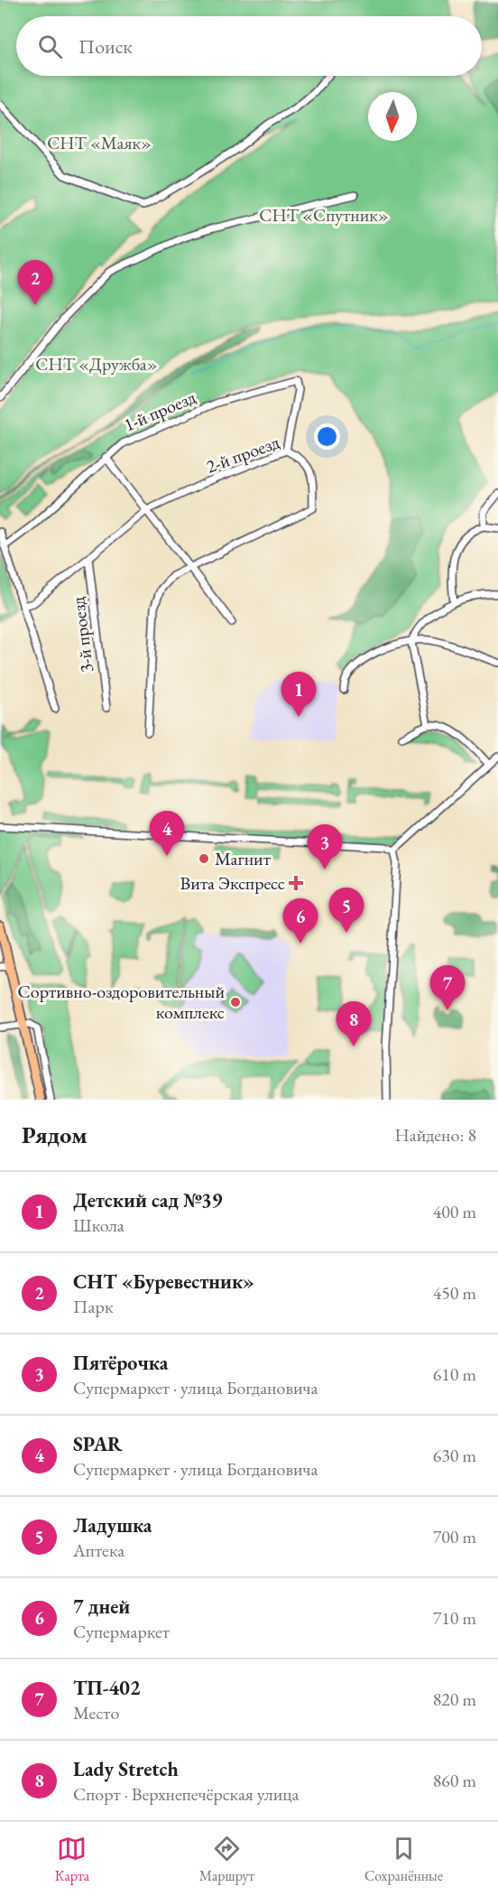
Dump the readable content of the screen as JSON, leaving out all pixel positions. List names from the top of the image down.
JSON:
{
  "streets": {
    "street": ["1-й проезд", "2-й проезд", "3-й проезд"]
  },
  "crossings": [
    ["1-й проезд", "2-й проезд"],
    ["2-й проезд", "3-й проезд"]
  ],
  "parks": ["СНТ «Маяк»", "СНТ «Спутник»", "СНТ «Дружба»"],
  "places": {
    "other": ["Магнит", "Сортивно-оздоровительный комплекс"],
    "health": ["Вита Экспресс"]
  },
  "north": "bottom",
  "page": {
    "search": "Поиск",
    "pins": [
      "2",
      "1",
      "4",
      "3",
      "5",
      "6",
      "7",
      "8"
    ],
    "heading": ["Рядом", "Найдено: 8"],
    "list": [
      {
        "mark": "1",
        "name": "Детский сад №39",
        "note": "Школа",
        "value": "400 m"
      },
      {
        "mark": "2",
        "name": "СНТ «Буревестник»",
        "note": "Парк",
        "value": "450 m"
      },
      {
        "mark": "3",
        "name": "Пятёрочка",
        "note": "Супермаркет · улица Богдановича",
        "value": "610 m"
      },
      {
        "mark": "4",
        "name": "SPAR",
        "note": "Супермаркет · улица Богдановича",
        "value": "630 m"
      },
      {
        "mark": "5",
        "name": "Ладушка",
        "note": "Аптека",
        "value": "700 m"
      },
      {
        "mark": "6",
        "name": "7 дней",
        "note": "Супермаркет",
        "value": "710 m"
      },
      {
        "mark": "7",
        "name": "ТП-402",
        "note": "Место",
        "value": "820 m"
      },
      {
        "mark": "8",
        "name": "Lady Stretch",
        "note": "Спорт · Верхнепечёрская улица",
        "value": "860 m"
      }
    ],
    "nav": ["Карта", "Маршрут", "Сохранённые"]
  }
}
